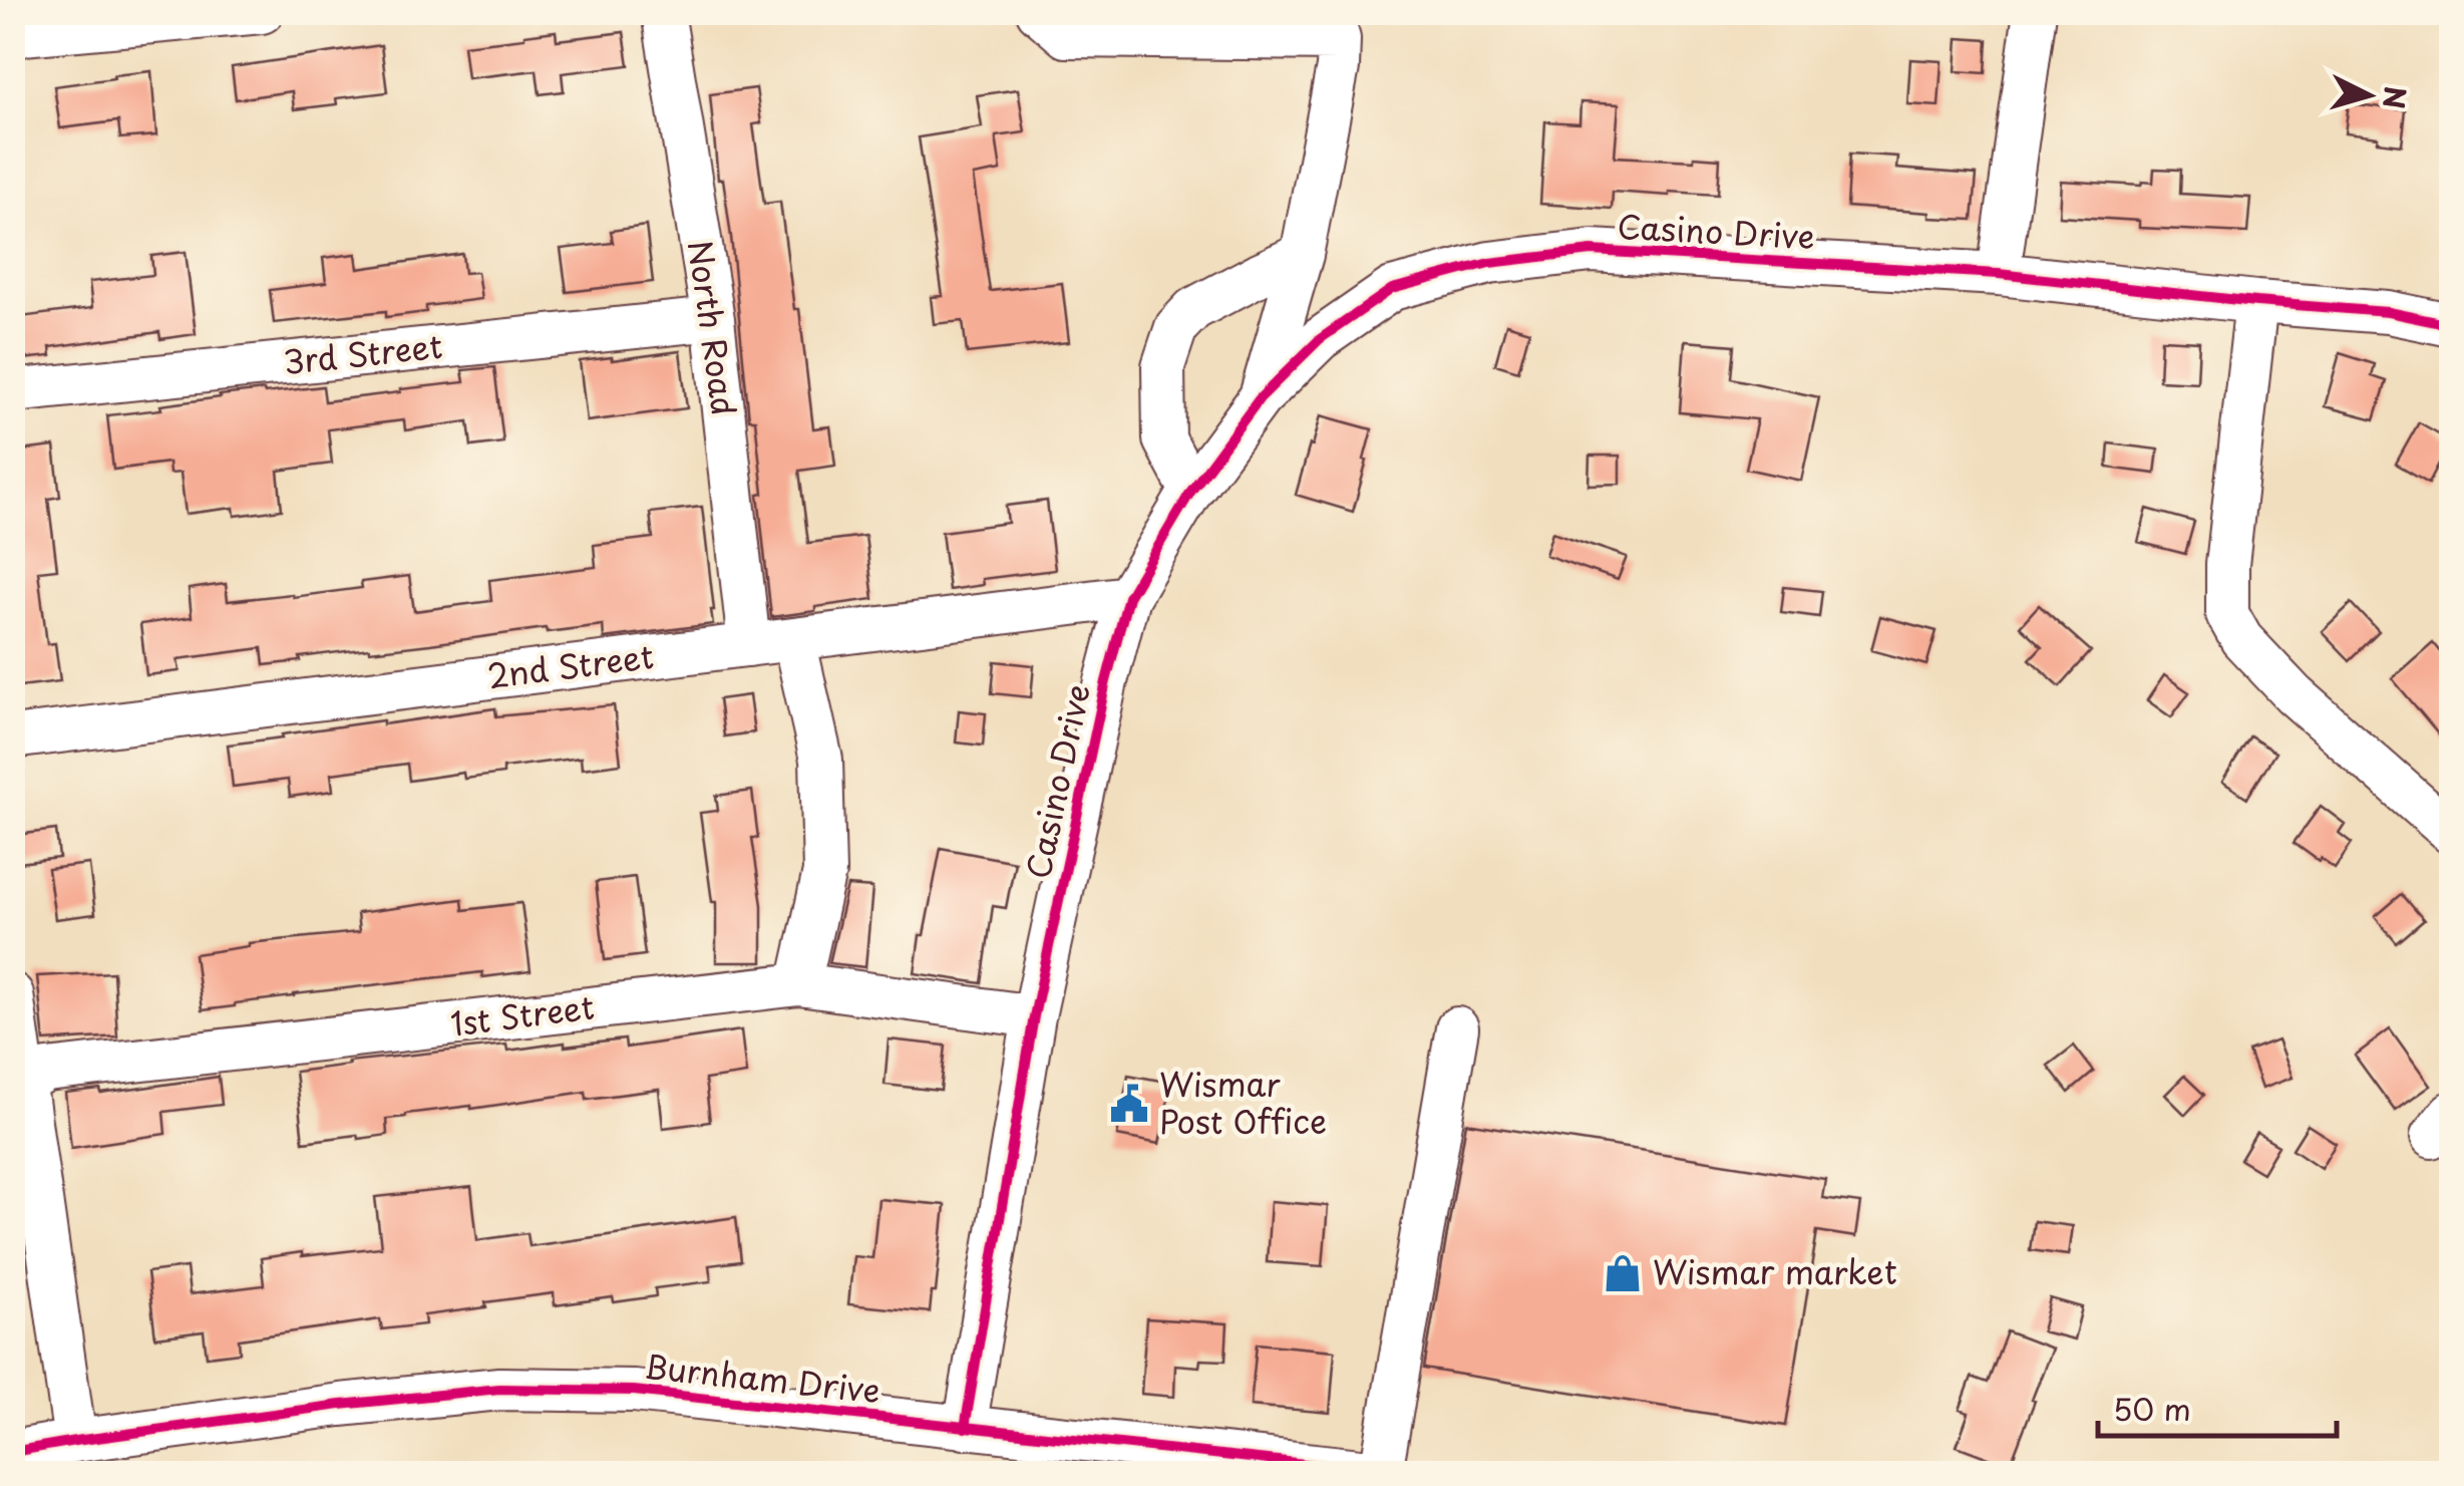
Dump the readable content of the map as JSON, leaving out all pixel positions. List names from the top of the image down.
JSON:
{
  "streets": {
    "street": [
      "Casino Drive",
      "North Road",
      "3rd Street",
      "2nd Street",
      "1st Street",
      "Burnham Drive"
    ]
  },
  "crossings": [
    ["Casino Drive", "2nd Street"],
    ["Casino Drive", "1st Street"],
    ["Casino Drive", "Burnham Drive"],
    ["North Road", "3rd Street"],
    ["North Road", "2nd Street"]
  ],
  "places": {
    "public building": ["Wismar Post Office"],
    "shop": ["Wismar market"]
  },
  "scale_bar": "50 m",
  "north": "right"
}
